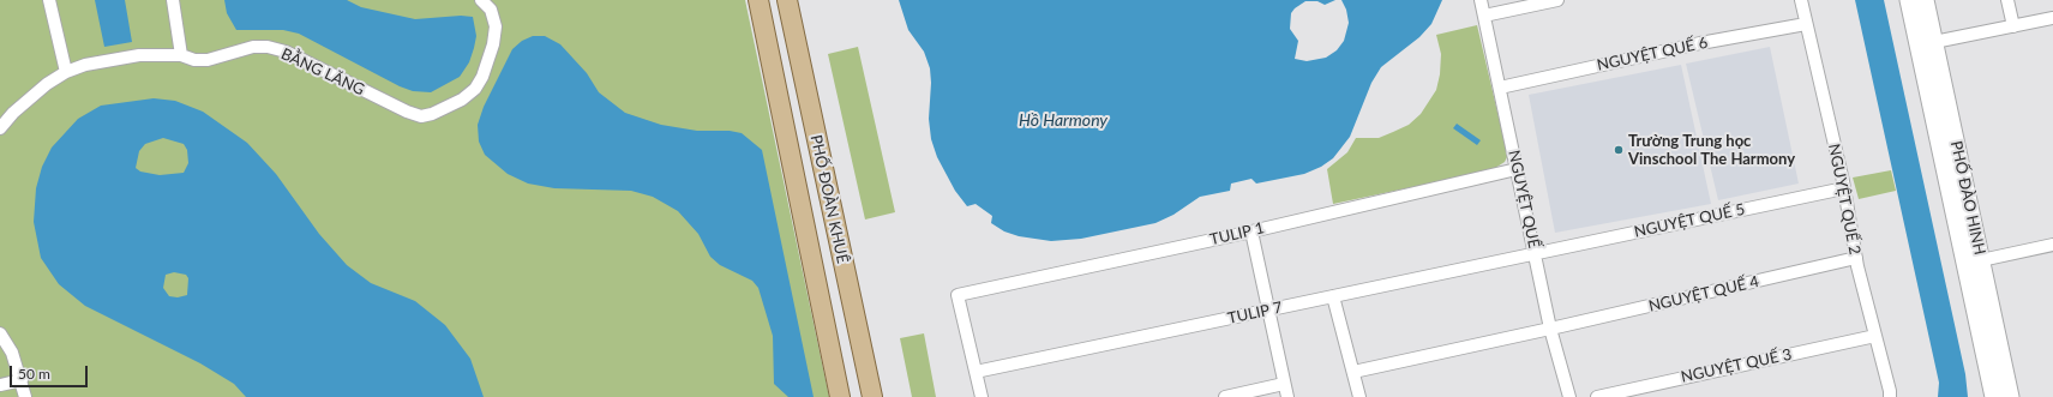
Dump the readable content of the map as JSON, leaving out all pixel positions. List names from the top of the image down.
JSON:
{
  "streets": {
    "main road": ["PHỐ ĐOÀN KHUÊ"],
    "street": [
      "NGUYỆT QUẾ 6",
      "BẰNG LĂNG",
      "PHỐ ĐÀO HINH",
      "NGUYỆT QUẾ",
      "NGUYỆT QUẾ 2",
      "NGUYỆT QUẾ 5",
      "TULIP 1",
      "NGUYỆT QUẾ 4",
      "TULIP 7",
      "NGUYỆT QUẾ 3"
    ]
  },
  "crossings": [
    ["NGUYỆT QUẾ 6", "NGUYỆT QUẾ"],
    ["NGUYỆT QUẾ 6", "NGUYỆT QUẾ 2"],
    ["NGUYỆT QUẾ", "NGUYỆT QUẾ 5"],
    ["NGUYỆT QUẾ", "TULIP 1"],
    ["NGUYỆT QUẾ", "NGUYỆT QUẾ 4"],
    ["NGUYỆT QUẾ", "TULIP 7"],
    ["NGUYỆT QUẾ 2", "NGUYỆT QUẾ 5"],
    ["NGUYỆT QUẾ 2", "NGUYỆT QUẾ 4"],
    ["NGUYỆT QUẾ 2", "NGUYỆT QUẾ 3"],
    ["NGUYỆT QUẾ 5", "TULIP 7"],
    ["TULIP 1", "TULIP 7"]
  ],
  "water": ["Hồ Harmony"],
  "places": ["Trường Trung học Vinschool The Harmony"],
  "scale_bar": "50 m"
}
